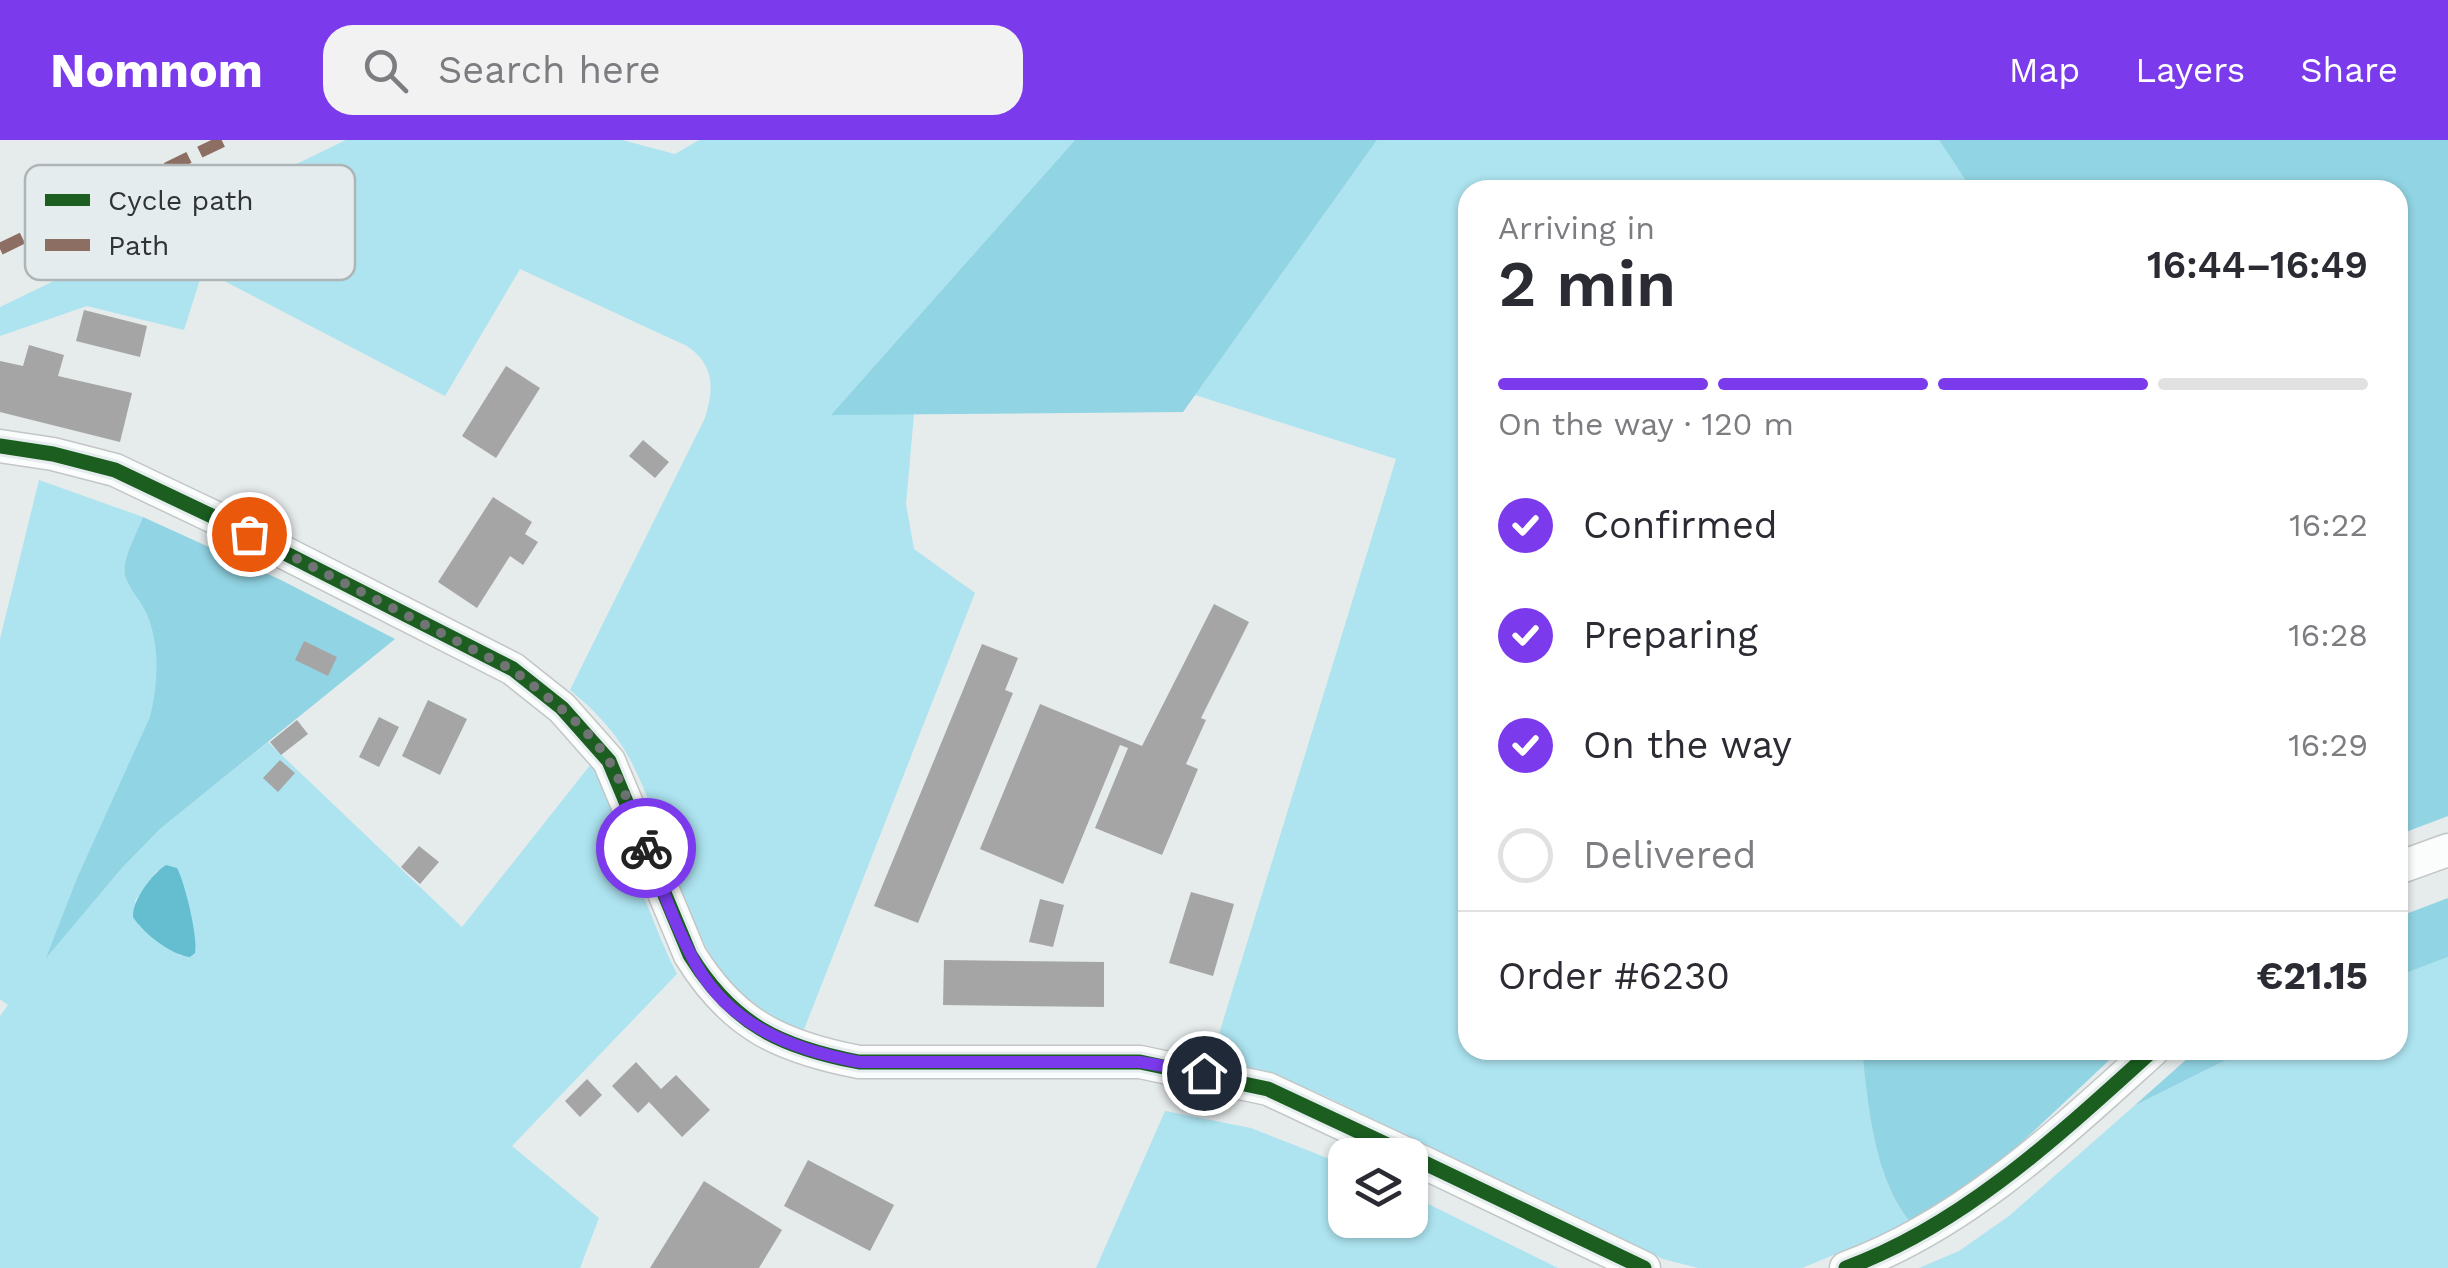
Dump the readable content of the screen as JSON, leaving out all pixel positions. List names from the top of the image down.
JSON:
{
  "legend": ["Cycle path", "Path"],
  "page": {
    "header": "Nomnom",
    "search": "Search here",
    "nav": ["Map", "Layers", "Share"],
    "heading": ["2 min", "Arriving in", "16:44–16:49"],
    "panel": ["Order #6230", "€21.15"],
    "bar": "On the way · 120 m",
    "list": [
      ["Confirmed", "16:22"],
      ["Preparing", "16:28"],
      ["On the way", "16:29"],
      "Delivered"
    ]
  }
}
